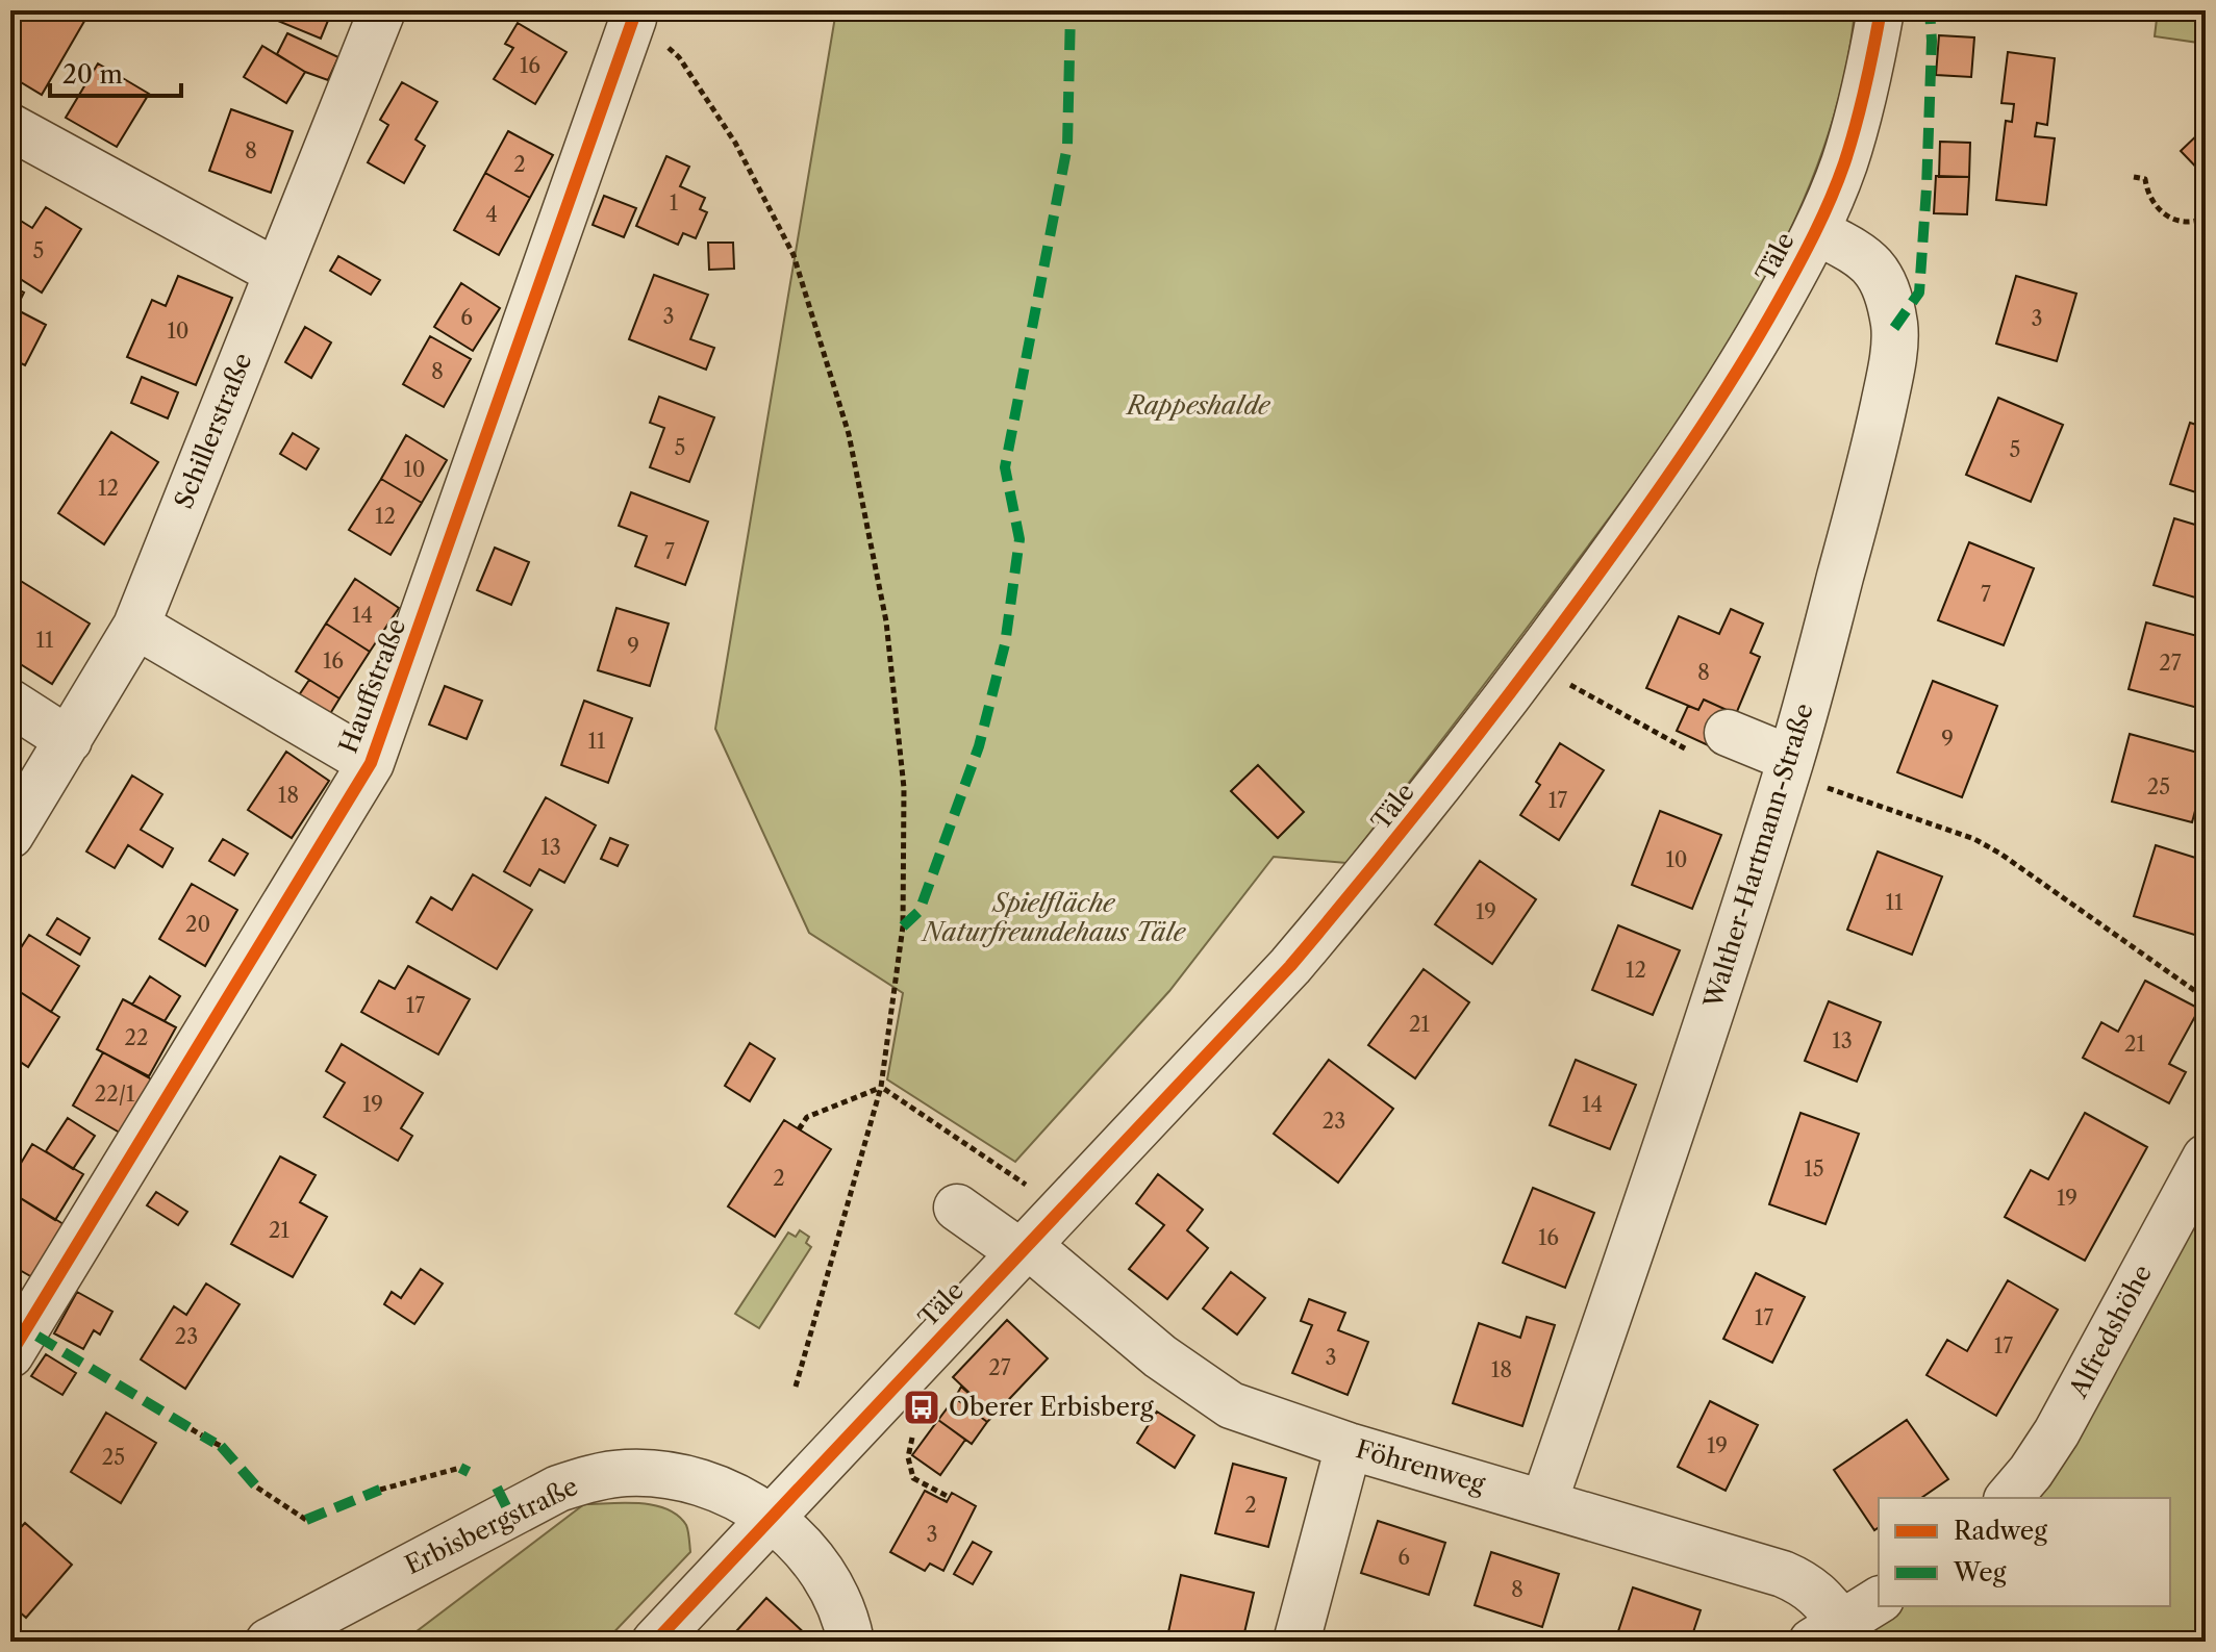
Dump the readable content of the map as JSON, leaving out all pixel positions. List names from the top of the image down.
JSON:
{
  "streets": {
    "street": [
      "Täle",
      "Schillerstraße",
      "Hauffstraße",
      "Walther-Hartmann-Straße",
      "Alfredshöhe",
      "Föhrenweg",
      "Erbisbergstraße"
    ]
  },
  "crossings": [
    ["Täle", "Walther-Hartmann-Straße"],
    ["Täle", "Föhrenweg"],
    ["Täle", "Erbisbergstraße"],
    ["Schillerstraße", "Hauffstraße"],
    ["Walther-Hartmann-Straße", "Föhrenweg"]
  ],
  "parks": ["Rappeshalde", "Spielfläche Naturfreundehaus Täle"],
  "places": {
    "bus stop": ["Oberer Erbisberg"]
  },
  "house_numbers": [
    "16",
    "8",
    "2",
    "1",
    "4",
    "5",
    "3",
    "6",
    "3",
    "10",
    "8",
    "5",
    "5",
    "10",
    "12",
    "12",
    "7",
    "7",
    "14",
    "11",
    "9",
    "16",
    "27",
    "8",
    "9",
    "11",
    "25",
    "18",
    "17",
    "13",
    "10",
    "11",
    "19",
    "20",
    "12",
    "17",
    "21",
    "22",
    "13",
    "21",
    "22/1",
    "19",
    "14",
    "23",
    "15",
    "2",
    "19",
    "21",
    "16",
    "17",
    "23",
    "17",
    "3",
    "27",
    "18",
    "19",
    "25",
    "2",
    "3",
    "6",
    "8"
  ],
  "legend": ["Radweg", "Weg"],
  "scale_bar": "20 m"
}
